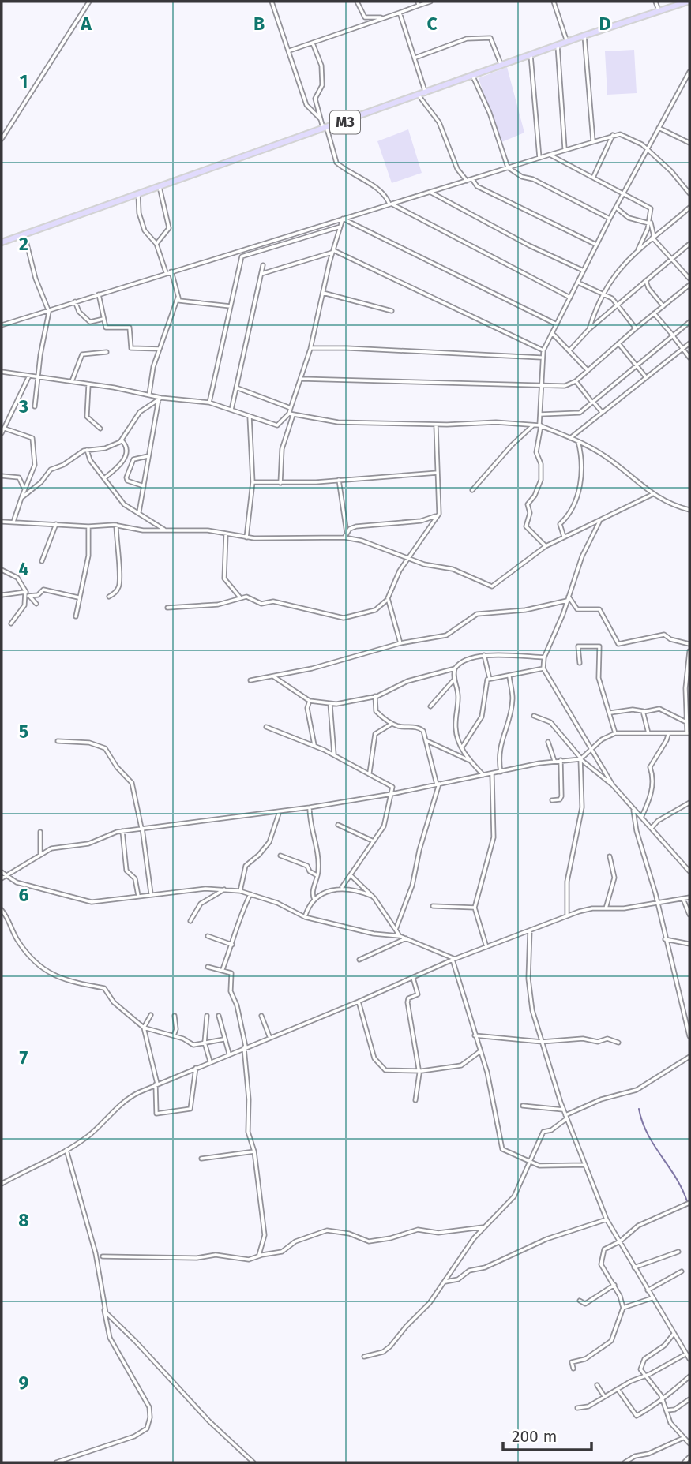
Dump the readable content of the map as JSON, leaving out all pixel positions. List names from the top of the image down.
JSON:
{
  "streets": {
    "main road": ["M3"]
  },
  "scale_bar": "200 m",
  "grid": {
    "columns": [
      "A",
      "B",
      "C",
      "D"
    ],
    "rows": [
      "1",
      "2",
      "3",
      "4",
      "5",
      "6",
      "7",
      "8",
      "9"
    ]
  }
}
